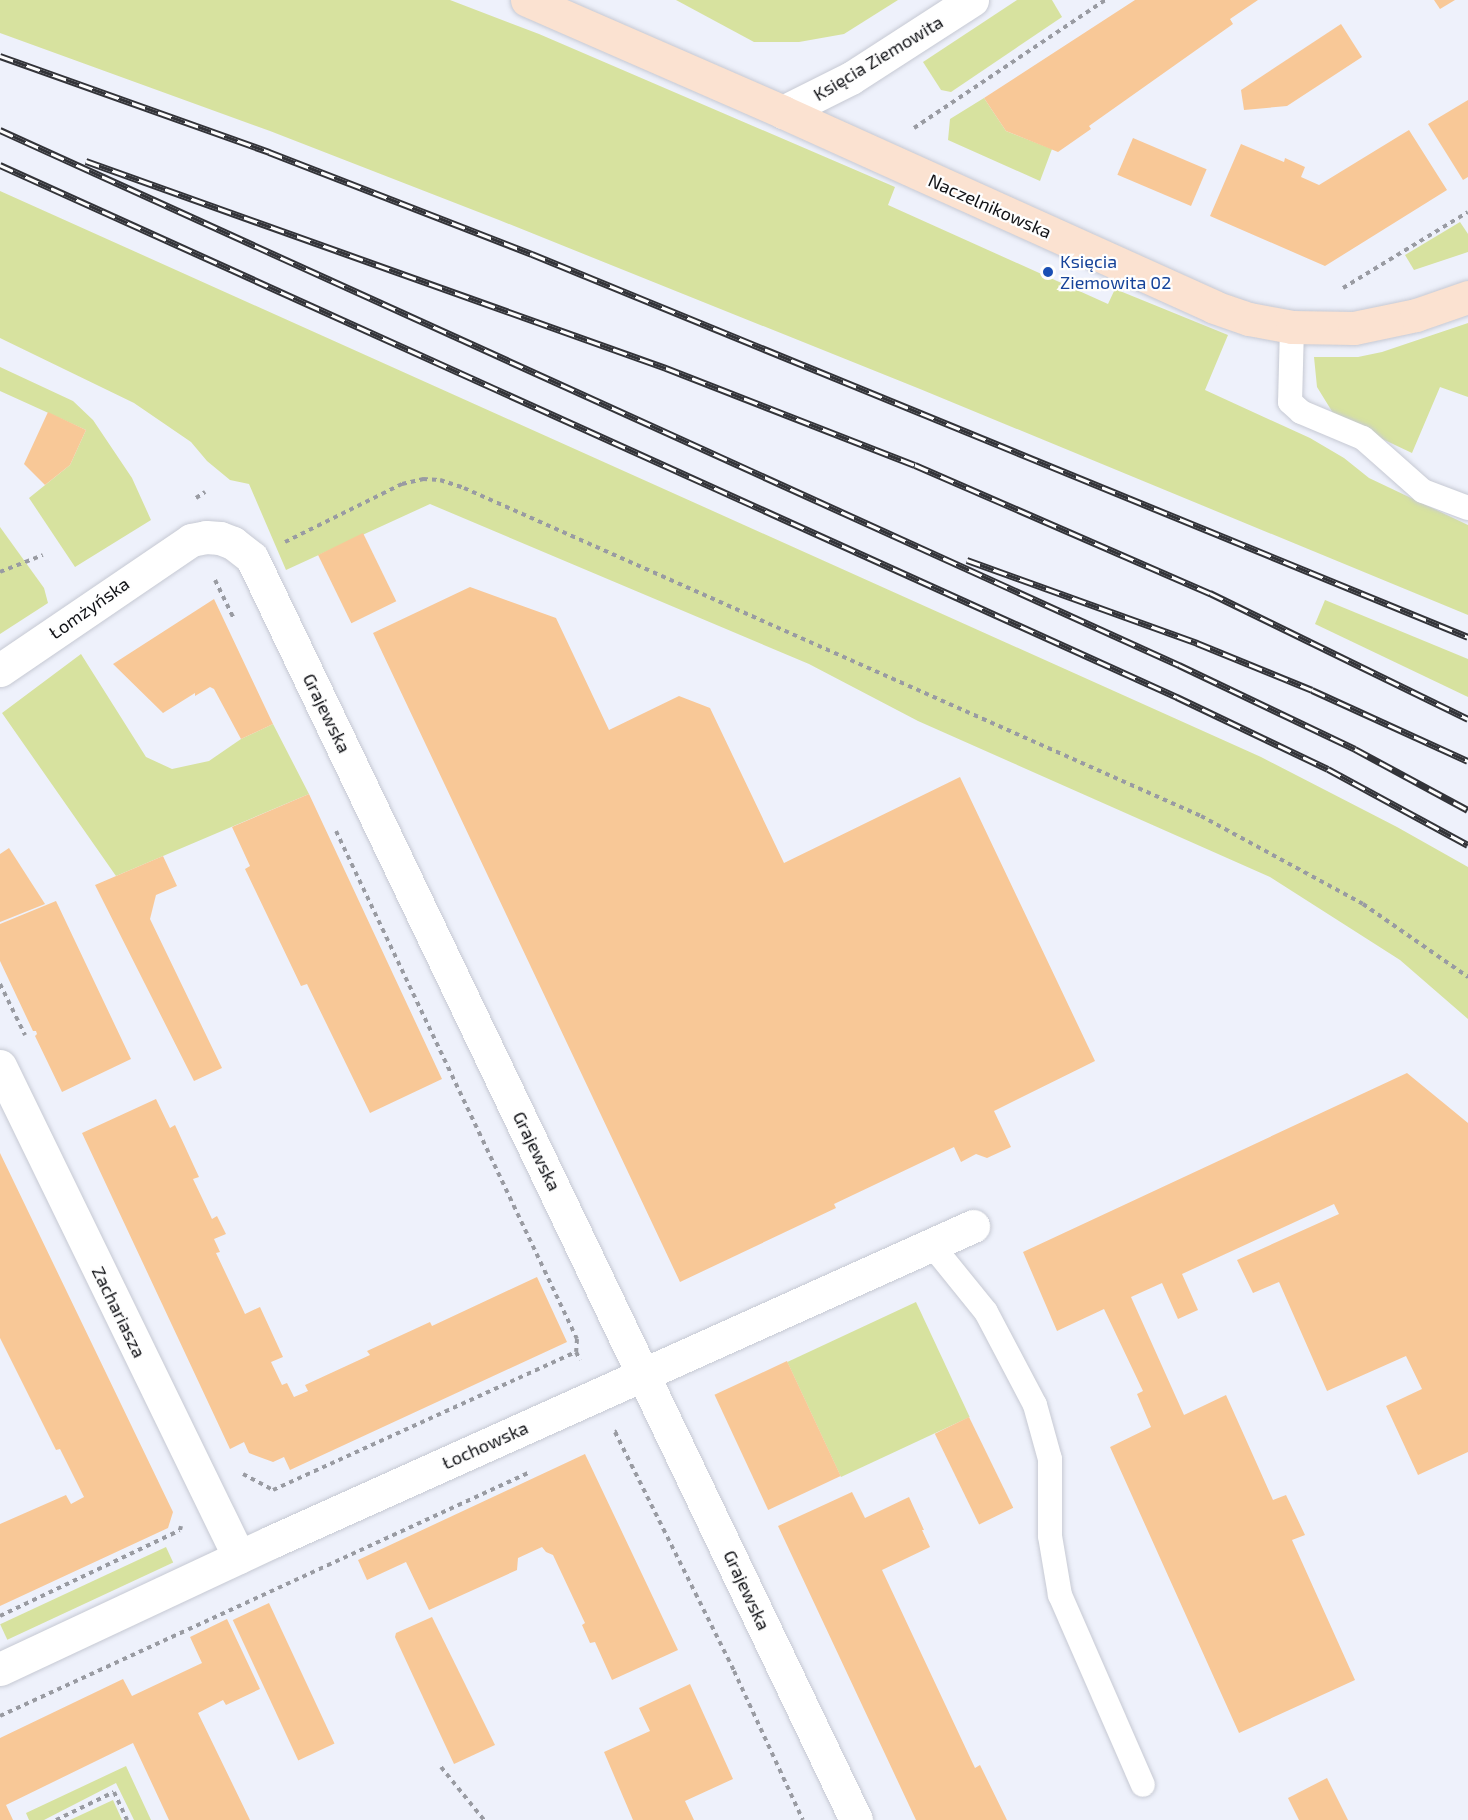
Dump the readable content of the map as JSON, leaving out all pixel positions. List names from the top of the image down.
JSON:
{
  "streets": {
    "main road": ["Naczelnikowska"],
    "street": [
      "Księcia Ziemowita",
      "Łomżyńska",
      "Grajewska",
      "Zachariasza",
      "Łochowska"
    ]
  },
  "crossings": [
    ["Księcia Ziemowita", "Naczelnikowska"],
    ["Łomżyńska", "Grajewska"],
    ["Grajewska", "Łochowska"],
    ["Zachariasza", "Łochowska"]
  ],
  "places": ["Księcia Ziemowita 02"]
}
